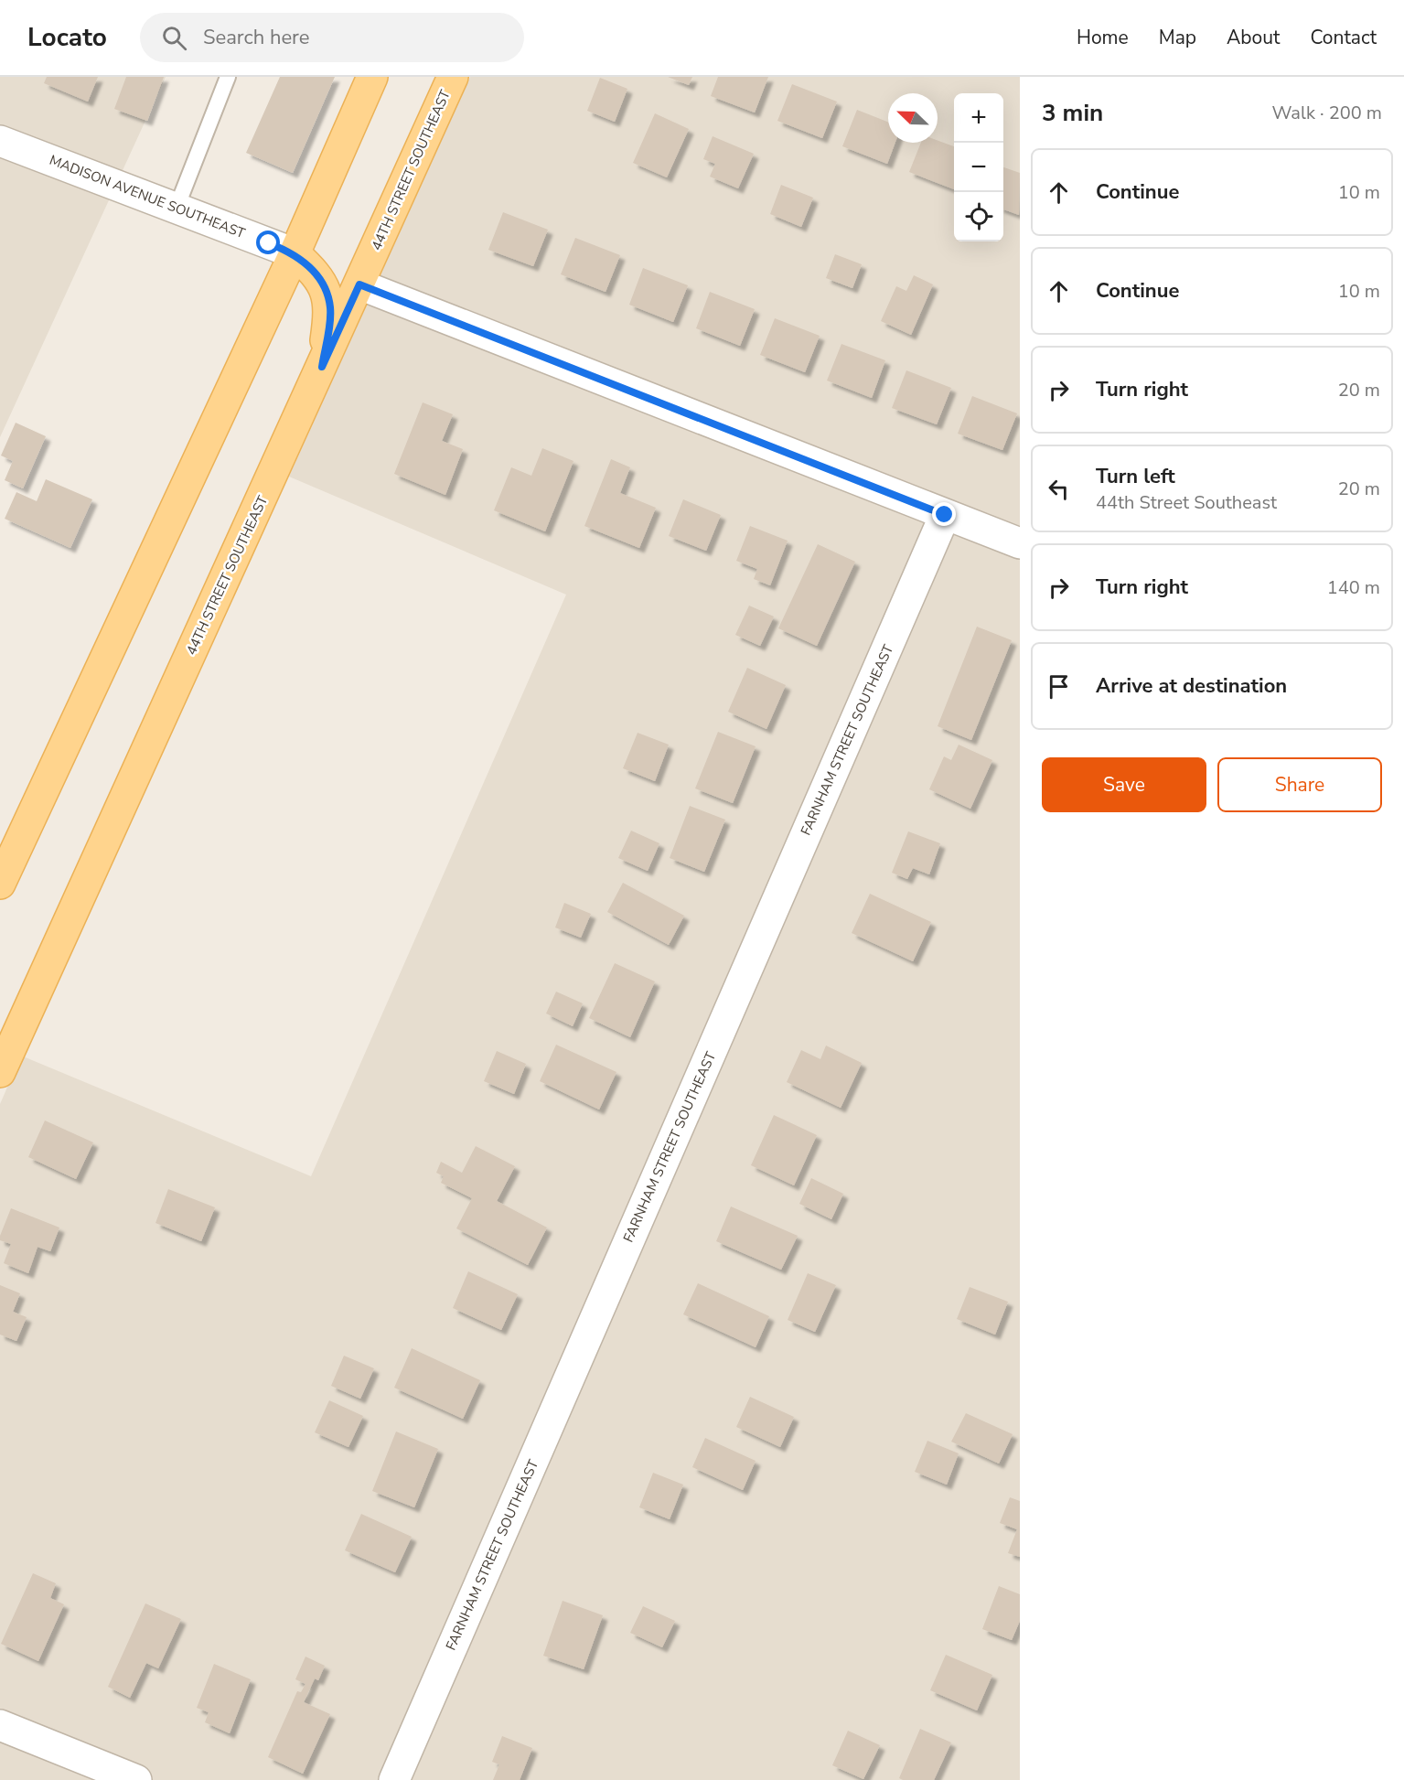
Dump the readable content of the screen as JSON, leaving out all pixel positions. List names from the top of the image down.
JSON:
{
  "streets": {
    "main road": ["44TH STREET SOUTHEAST"],
    "street": ["MADISON AVENUE SOUTHEAST", "FARNHAM STREET SOUTHEAST"]
  },
  "north": "top left",
  "page": {
    "header": "Locato",
    "search": "Search here",
    "nav": [
      "Home",
      "Map",
      "About",
      "Contact"
    ],
    "heading": ["3 min", "Walk · 200 m"],
    "map_buttons": ["+", "−"],
    "list": [
      ["Continue", "10 m"],
      ["Continue", "10 m"],
      ["Turn right", "20 m"],
      ["Turn left", "44th Street Southeast", "20 m"],
      ["Turn right", "140 m"],
      "Arrive at destination"
    ],
    "buttons": ["Save", "Share"]
  }
}
